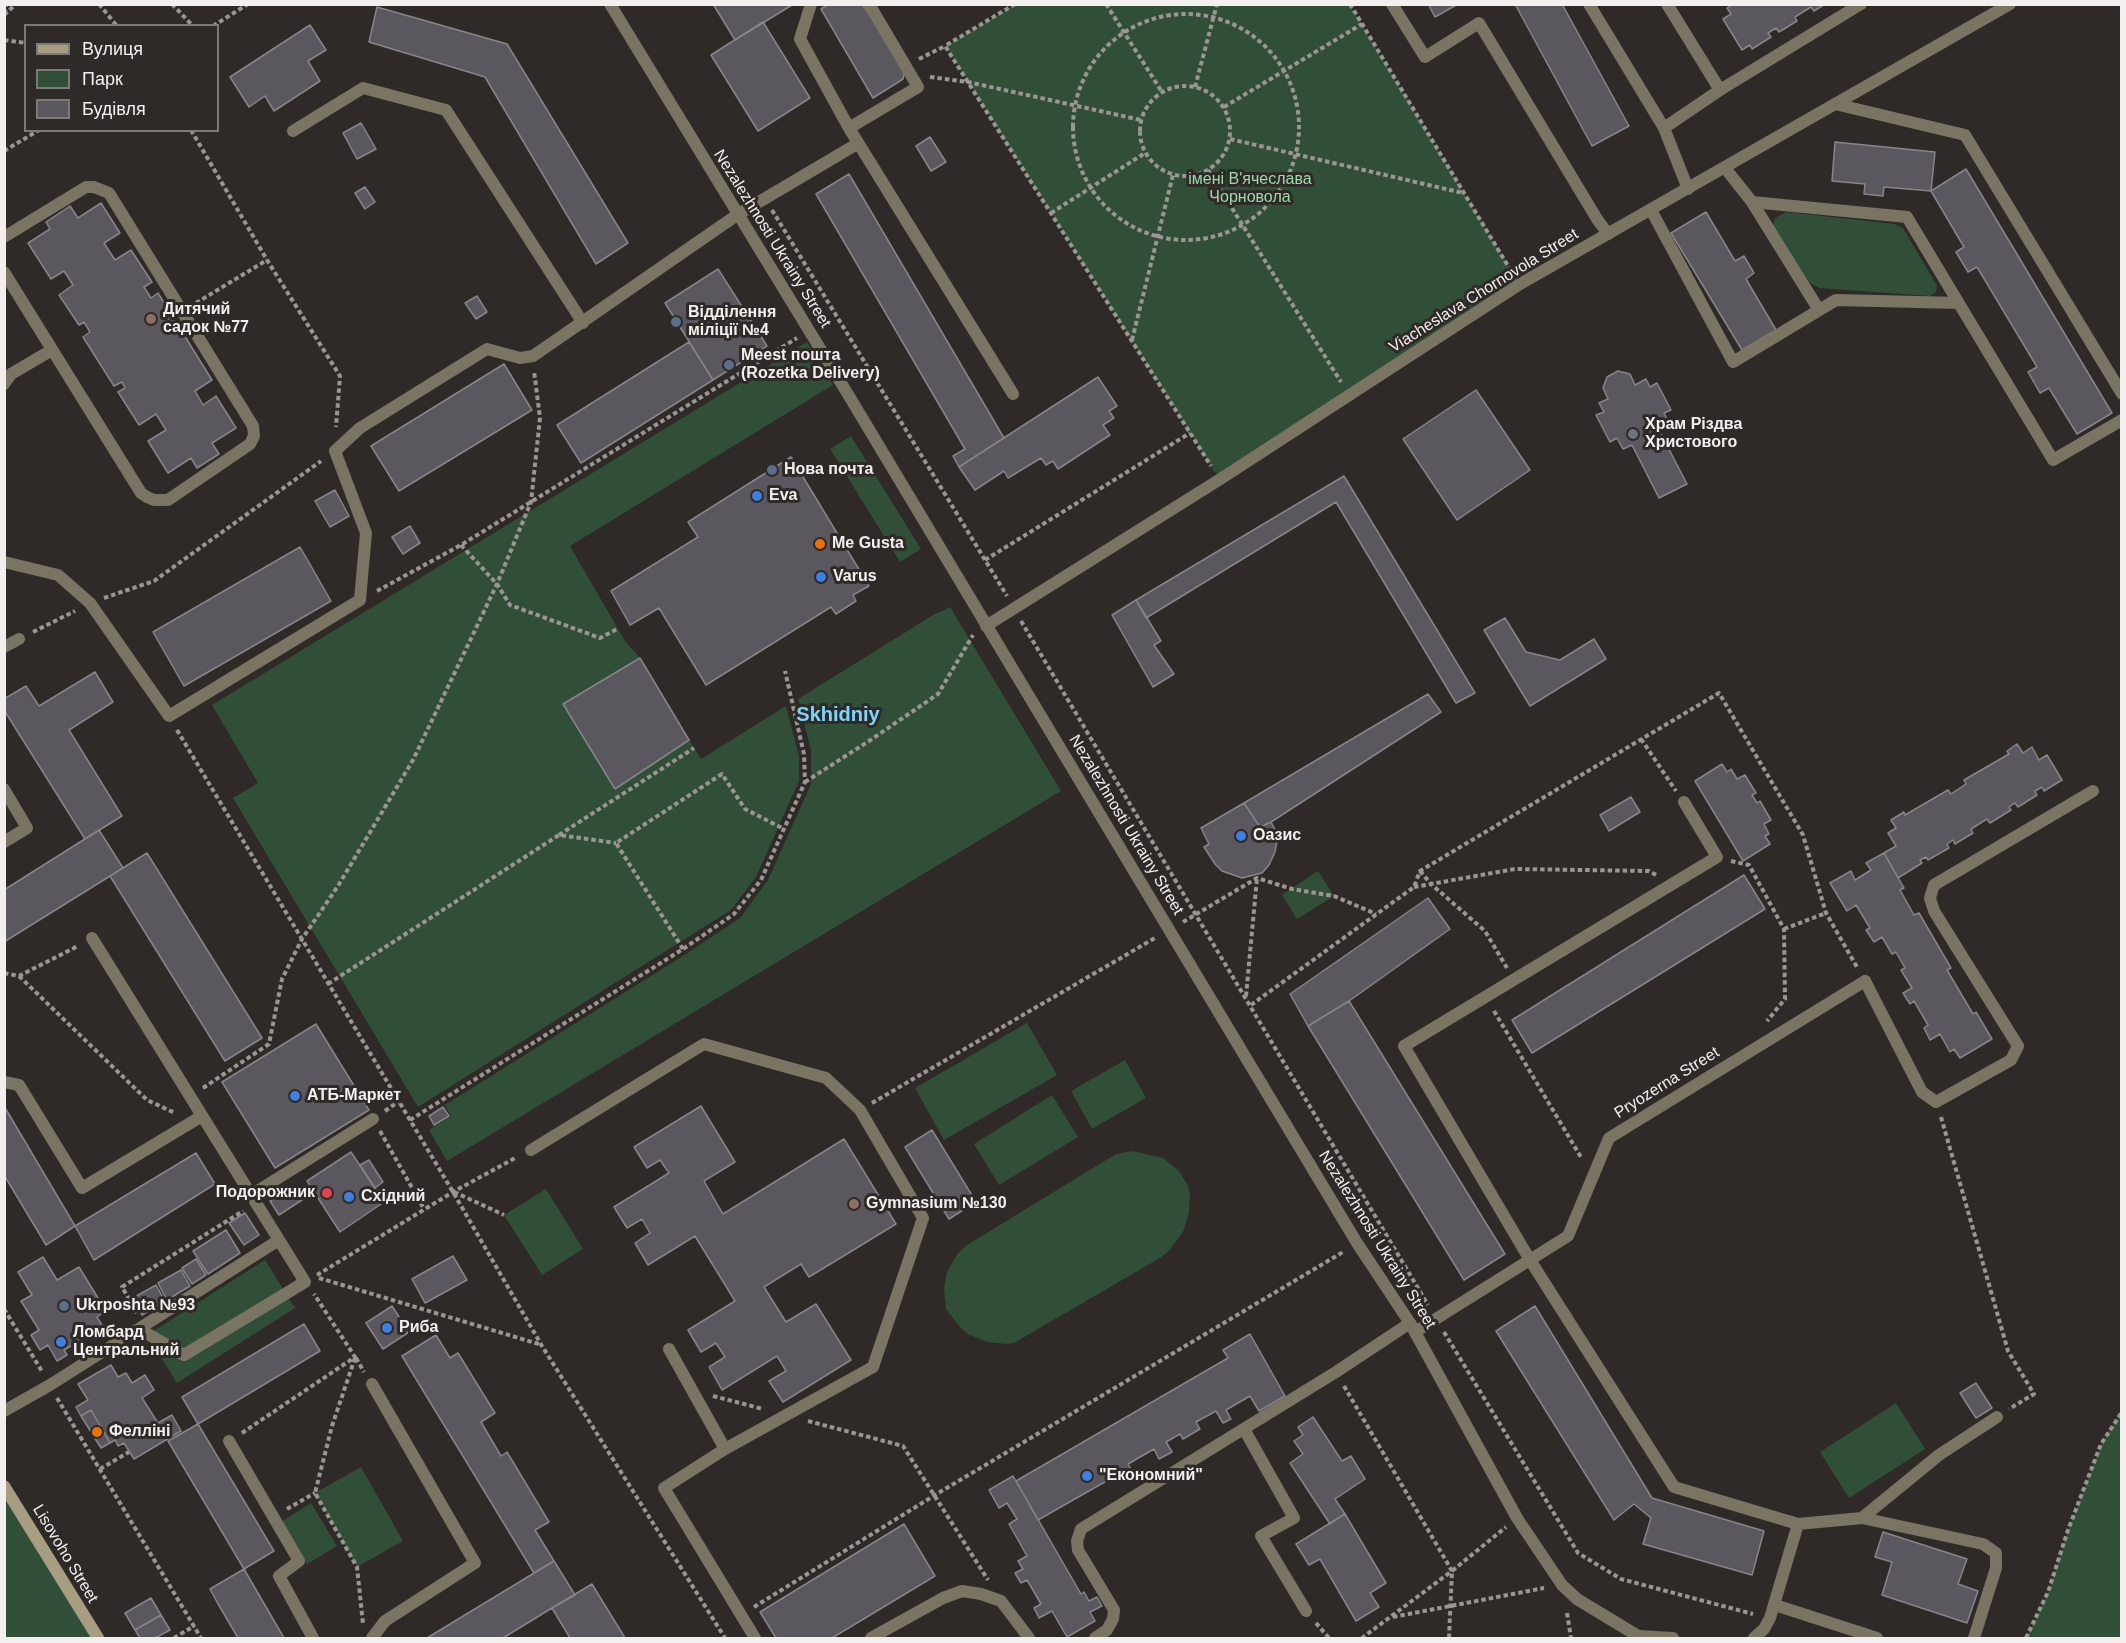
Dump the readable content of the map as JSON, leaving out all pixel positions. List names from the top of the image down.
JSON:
{
  "streets": {
    "street": [
      "Nezalezhnosti Ukrainy Street",
      "Viacheslava Chornovola Street",
      "Pryozerna Street",
      "Lisovoho Street"
    ]
  },
  "crossings": [
    ["Nezalezhnosti Ukrainy Street", "Viacheslava Chornovola Street"],
    ["Nezalezhnosti Ukrainy Street", "Pryozerna Street"]
  ],
  "districts": ["Skhidniy"],
  "parks": ["імені В'ячеслава Чорновола"],
  "places": [
    "Дитячий садок №77",
    "Відділення міліції №4",
    "Meest пошта (Rozetka Delivery)",
    "Храм Різдва Христового",
    "Нова почта",
    "Eva",
    "Me Gusta",
    "Varus",
    "Оазис",
    "АТБ-Маркет",
    "Подорожник",
    "Східний",
    "Gymnasium №130",
    "Ukrposhta №93",
    "Риба",
    "Ломбард Центральний",
    "Фелліні",
    "\"Економний\""
  ],
  "legend": ["Вулиця", "Парк", "Будівля"]
}
